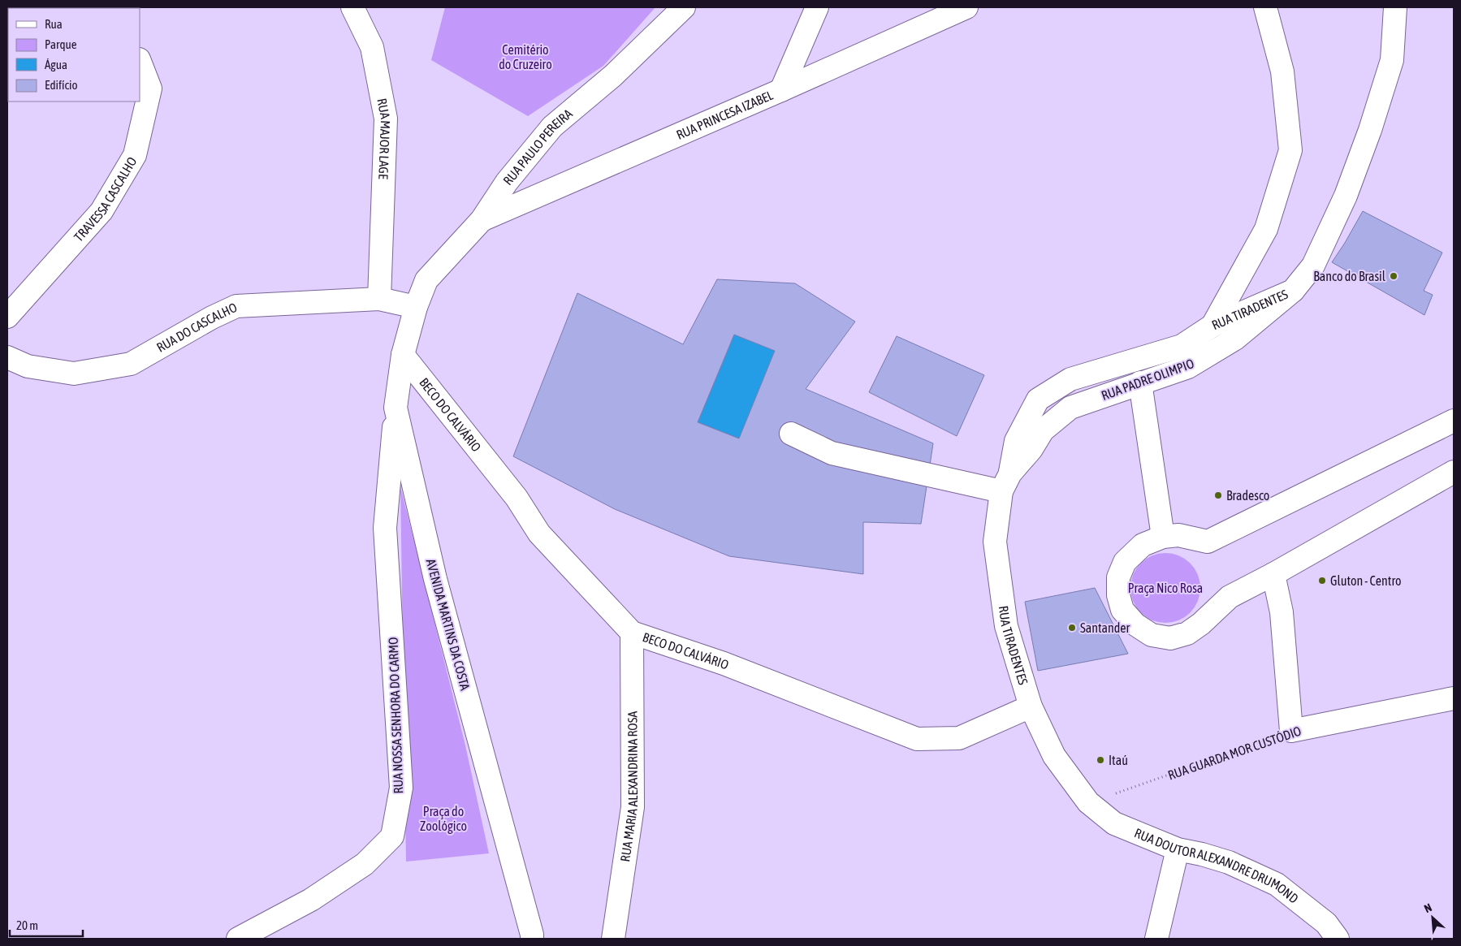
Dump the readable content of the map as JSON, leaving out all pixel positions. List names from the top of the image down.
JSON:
{
  "streets": {
    "street": [
      "RUA PRINCESA IZABEL",
      "RUA MAJOR LAGE",
      "RUA PAULO PEREIRA",
      "TRAVESSA CASCALHO",
      "RUA TIRADENTES",
      "RUA DO CASCALHO",
      "RUA PADRE OLIMPIO",
      "BECO DO CALVÁRIO",
      "AVENIDA MARTINS DA COSTA",
      "RUA NOSSA SENHORA DO CARMO",
      "RUA GUARDA MOR CUSTÓDIO",
      "RUA MARIA ALEXANDRINA ROSA",
      "RUA DOUTOR ALEXANDRE DRUMOND"
    ]
  },
  "crossings": [
    ["RUA PRINCESA IZABEL", "RUA PAULO PEREIRA"],
    ["RUA MAJOR LAGE", "RUA DO CASCALHO"],
    ["RUA PAULO PEREIRA", "RUA DO CASCALHO"],
    ["RUA PAULO PEREIRA", "AVENIDA MARTINS DA COSTA"],
    ["RUA TIRADENTES", "RUA PADRE OLIMPIO"],
    ["RUA TIRADENTES", "BECO DO CALVÁRIO"],
    ["RUA TIRADENTES", "RUA GUARDA MOR CUSTÓDIO"],
    ["RUA TIRADENTES", "RUA DOUTOR ALEXANDRE DRUMOND"],
    ["RUA DO CASCALHO", "AVENIDA MARTINS DA COSTA"],
    ["BECO DO CALVÁRIO", "AVENIDA MARTINS DA COSTA"],
    ["BECO DO CALVÁRIO", "RUA MARIA ALEXANDRINA ROSA"],
    ["AVENIDA MARTINS DA COSTA", "RUA NOSSA SENHORA DO CARMO"],
    ["RUA GUARDA MOR CUSTÓDIO", "RUA DOUTOR ALEXANDRE DRUMOND"]
  ],
  "parks": ["Cemitério do Cruzeiro", "Praça Nico Rosa", "Praça do Zoológico"],
  "places": [
    "Banco do Brasil",
    "Bradesco",
    "Gluton - Centro",
    "Santander",
    "Itaú"
  ],
  "legend": [
    "Rua",
    "Parque",
    "Água",
    "Edifício"
  ],
  "scale_bar": "20 m",
  "north": "top left"
}
